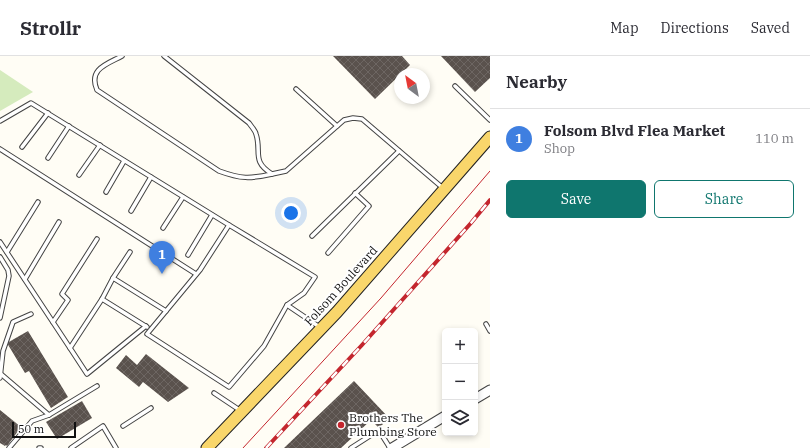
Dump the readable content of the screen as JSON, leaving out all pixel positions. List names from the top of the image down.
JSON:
{
  "streets": {
    "main road": ["Folsom Boulevard"]
  },
  "places": ["Brothers The Plumbing Store"],
  "scale_bar": "50 m",
  "north": "top left",
  "page": {
    "header": "Strollr",
    "nav": ["Map", "Directions", "Saved"],
    "heading": "Nearby",
    "list": [
      {
        "mark": "1",
        "name": "Folsom Blvd Flea Market",
        "note": "Shop",
        "value": "110 m"
      }
    ],
    "buttons": ["Save", "Share"],
    "pins": "1",
    "map_buttons": ["+", "−"],
    "scale": "50 m"
  }
}
